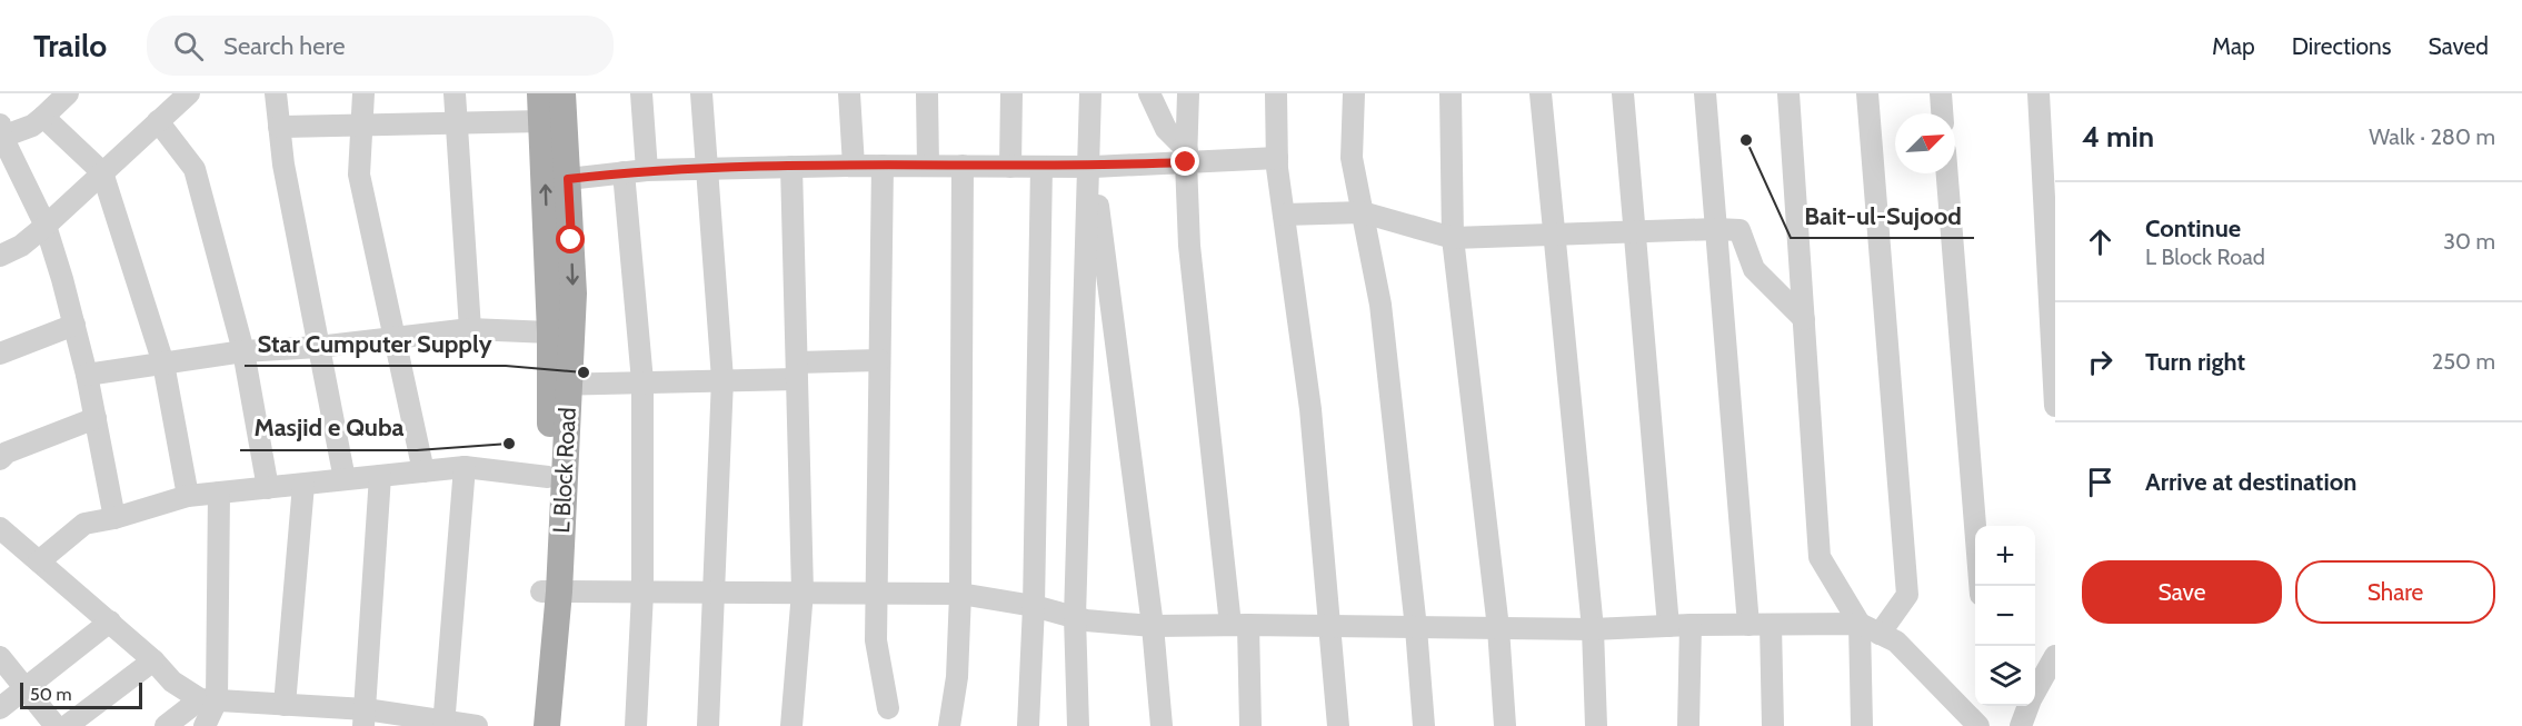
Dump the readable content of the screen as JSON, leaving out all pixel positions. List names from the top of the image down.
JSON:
{
  "streets": {
    "main road": ["L Block Road"]
  },
  "places": ["Bait-ul-Sujood", "Star Cumputer Supply", "Masjid e Quba"],
  "scale_bar": "50 m",
  "north": "top right",
  "page": {
    "header": "Trailo",
    "search": "Search here",
    "nav": ["Map", "Directions", "Saved"],
    "heading": ["4 min", "Walk · 280 m"],
    "list": [
      ["Continue", "L Block Road", "30 m"],
      ["Turn right", "250 m"],
      "Arrive at destination"
    ],
    "map_buttons": ["+", "−"],
    "buttons": ["Save", "Share"],
    "scale": "50 m"
  }
}
